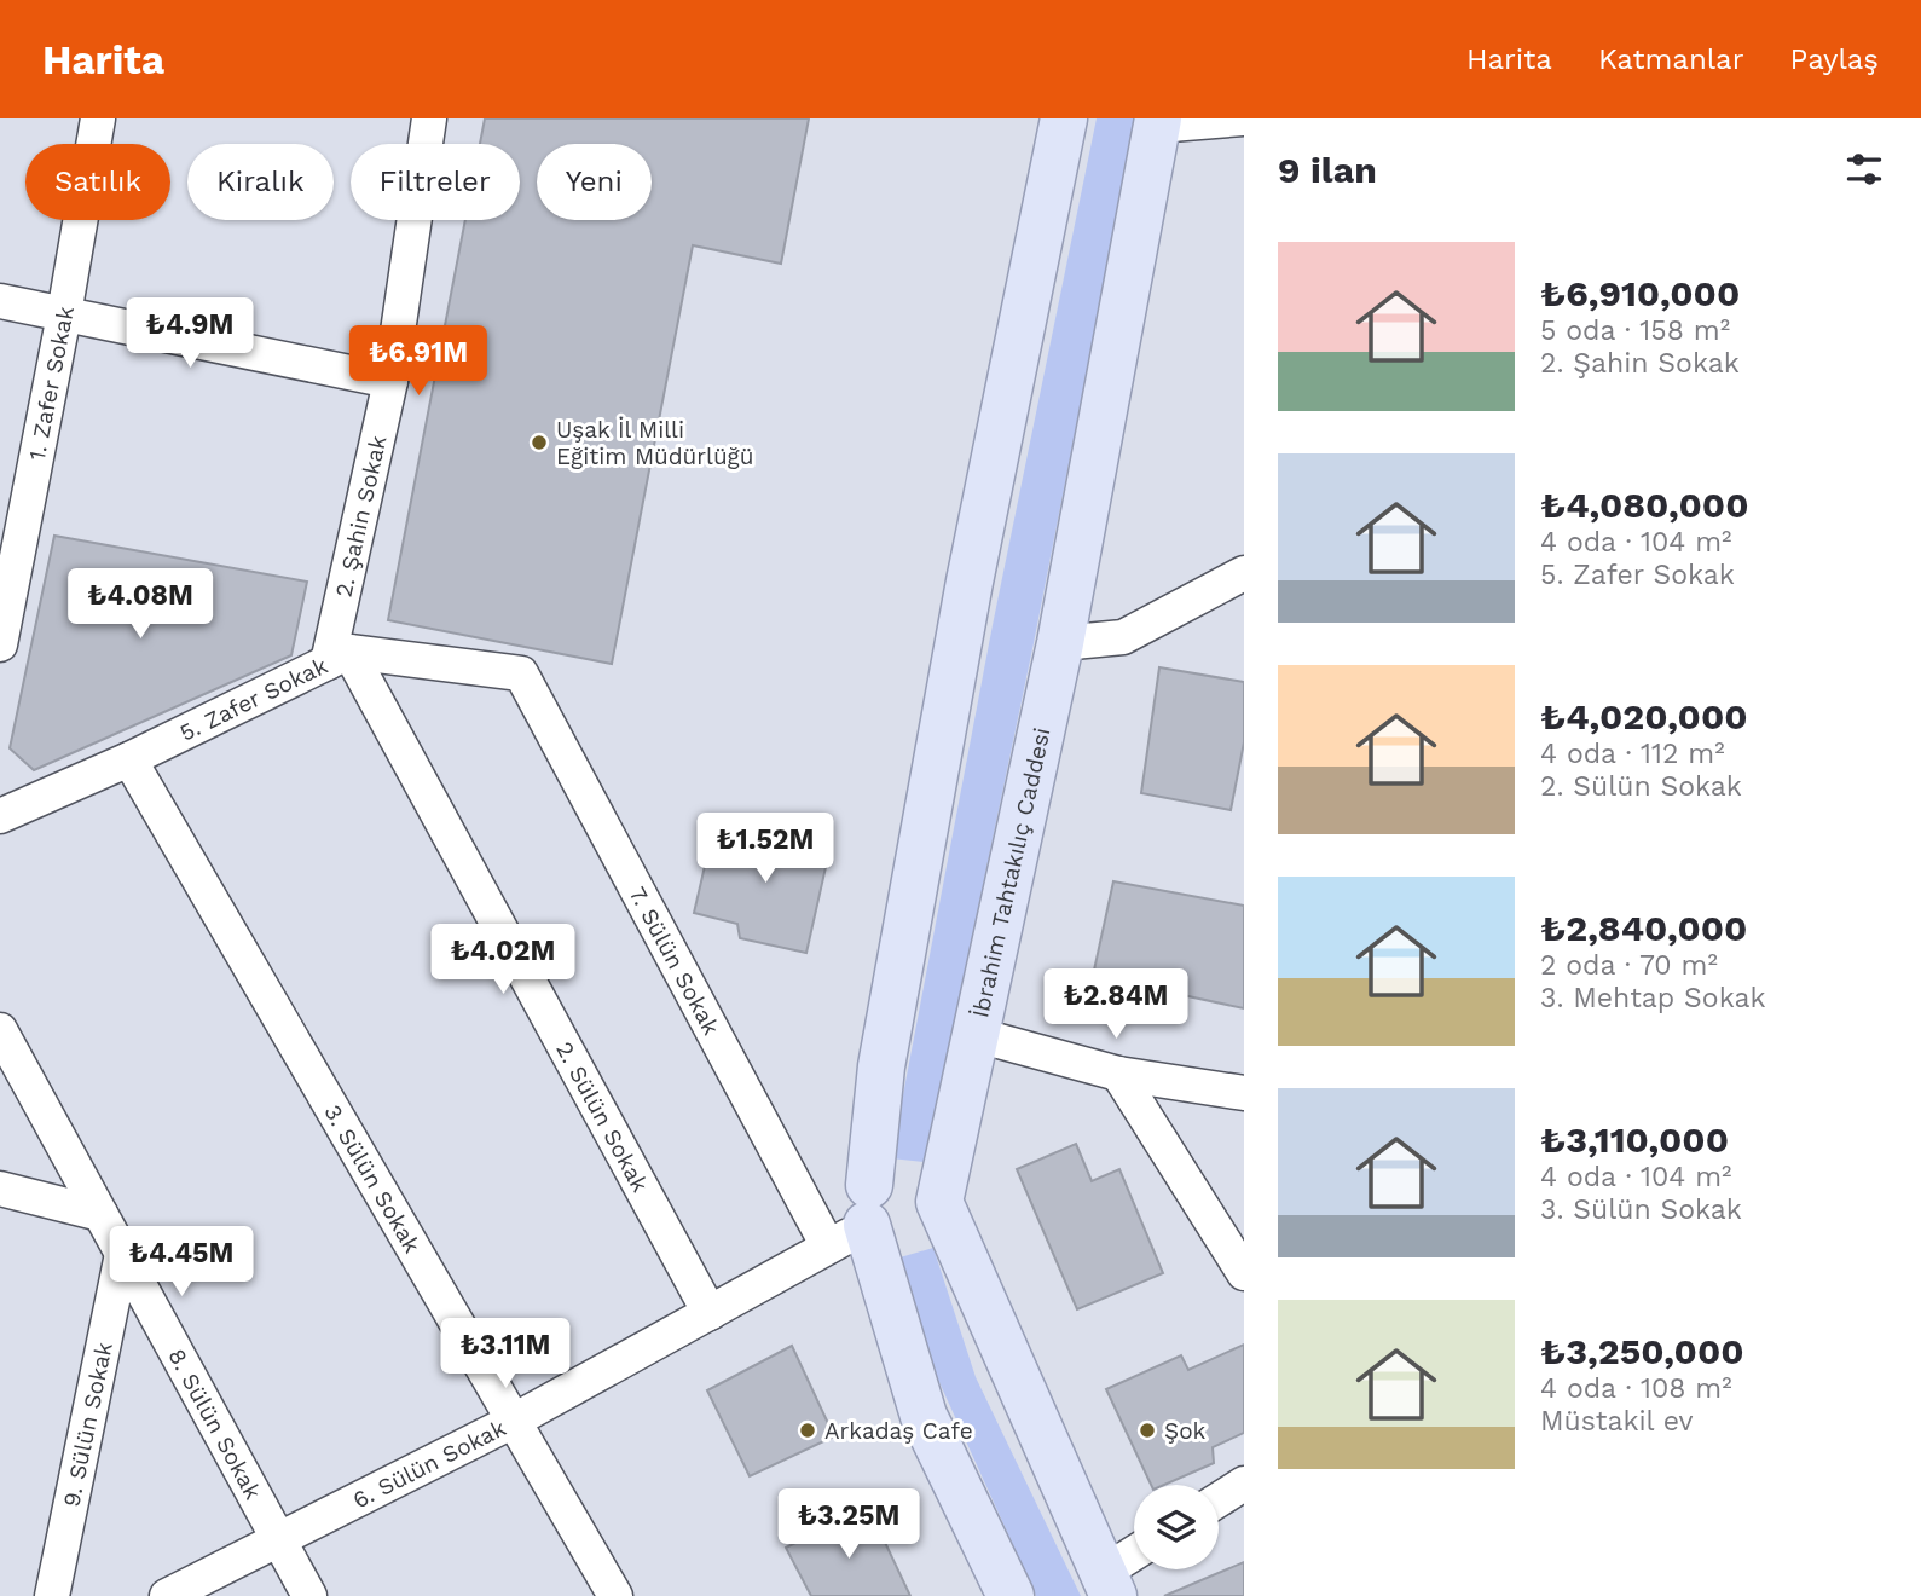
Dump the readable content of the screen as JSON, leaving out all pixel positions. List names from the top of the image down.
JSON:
{
  "streets": {
    "main road": ["İbrahim Tahtakılıç Caddesi"],
    "street": [
      "1. Zafer Sokak",
      "2. Şahin Sokak",
      "5. Zafer Sokak",
      "7. Sülün Sokak",
      "2. Sülün Sokak",
      "3. Sülün Sokak",
      "8. Sülün Sokak",
      "9. Sülün Sokak",
      "6. Sülün Sokak"
    ]
  },
  "crossings": [
    ["2. Şahin Sokak", "5. Zafer Sokak"],
    ["2. Şahin Sokak", "2. Sülün Sokak"],
    ["5. Zafer Sokak", "7. Sülün Sokak"],
    ["5. Zafer Sokak", "2. Sülün Sokak"],
    ["5. Zafer Sokak", "3. Sülün Sokak"],
    ["İbrahim Tahtakılıç Caddesi", "7. Sülün Sokak"],
    ["İbrahim Tahtakılıç Caddesi", "6. Sülün Sokak"],
    ["7. Sülün Sokak", "6. Sülün Sokak"],
    ["2. Sülün Sokak", "6. Sülün Sokak"],
    ["3. Sülün Sokak", "6. Sülün Sokak"],
    ["8. Sülün Sokak", "9. Sülün Sokak"],
    ["8. Sülün Sokak", "6. Sülün Sokak"]
  ],
  "places": ["Uşak İl Milli Eğitim Müdürlüğü", "Arkadaş Cafe", "Şok"],
  "page": {
    "header": "Harita",
    "nav": ["Harita", "Katmanlar", "Paylaş"],
    "heading": "9 ilan",
    "chip": [
      "Satılık",
      "Kiralık",
      "Filtreler",
      "Yeni"
    ],
    "list": [
      {
        "name": "₺6,910,000",
        "note": "5 oda · 158 m² · 2. Şahin Sokak"
      },
      {
        "name": "₺4,080,000",
        "note": "4 oda · 104 m² · 5. Zafer Sokak"
      },
      {
        "name": "₺4,020,000",
        "note": "4 oda · 112 m² · 2. Sülün Sokak"
      },
      {
        "name": "₺2,840,000",
        "note": "2 oda · 70 m² · 3. Mehtap Sokak"
      },
      {
        "name": "₺3,110,000",
        "note": "4 oda · 104 m² · 3. Sülün Sokak"
      },
      {
        "name": "₺3,250,000",
        "note": "4 oda · 108 m² · Müstakil ev"
      }
    ],
    "price": [
      "₺4.9M",
      "₺6.91M",
      "₺4.08M",
      "₺1.52M",
      "₺4.02M",
      "₺2.84M",
      "₺4.45M",
      "₺3.11M",
      "₺3.25M"
    ]
  }
}
